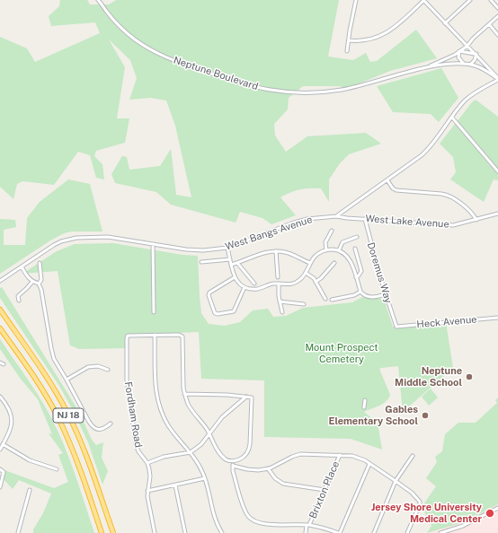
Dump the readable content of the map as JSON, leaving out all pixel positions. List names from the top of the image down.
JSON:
{
  "streets": {
    "highway": ["NJ 18"],
    "street": [
      "Neptune Boulevard",
      "West Lake Avenue",
      "West Bangs Avenue",
      "Doremus Way",
      "Heck Avenue",
      "Fordham Road",
      "Brixton Place"
    ]
  },
  "crossings": [
    ["Neptune Boulevard", "West Bangs Avenue"],
    ["West Lake Avenue", "West Bangs Avenue"],
    ["West Lake Avenue", "Doremus Way"],
    ["Doremus Way", "Heck Avenue"]
  ],
  "parks": ["Mount Prospect Cemetery"],
  "places": ["Neptune Middle School", "Gables Elementary School", "Jersey Shore University Medical Center"]
}
